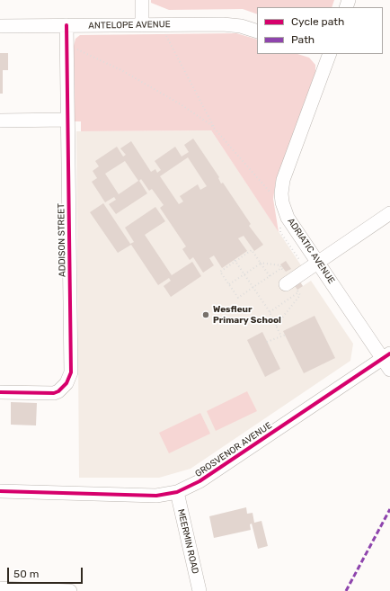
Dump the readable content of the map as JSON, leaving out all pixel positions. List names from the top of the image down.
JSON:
{
  "streets": {
    "street": [
      "ANTELOPE AVENUE",
      "ADDISON STREET",
      "ADRIATIC AVENUE",
      "GROSVENOR AVENUE",
      "MEERMIN ROAD"
    ]
  },
  "crossings": [
    ["ANTELOPE AVENUE", "ADDISON STREET"],
    ["ADRIATIC AVENUE", "GROSVENOR AVENUE"],
    ["GROSVENOR AVENUE", "MEERMIN ROAD"]
  ],
  "places": ["Wesfleur Primary School"],
  "legend": ["Cycle path", "Path"],
  "scale_bar": "50 m"
}
